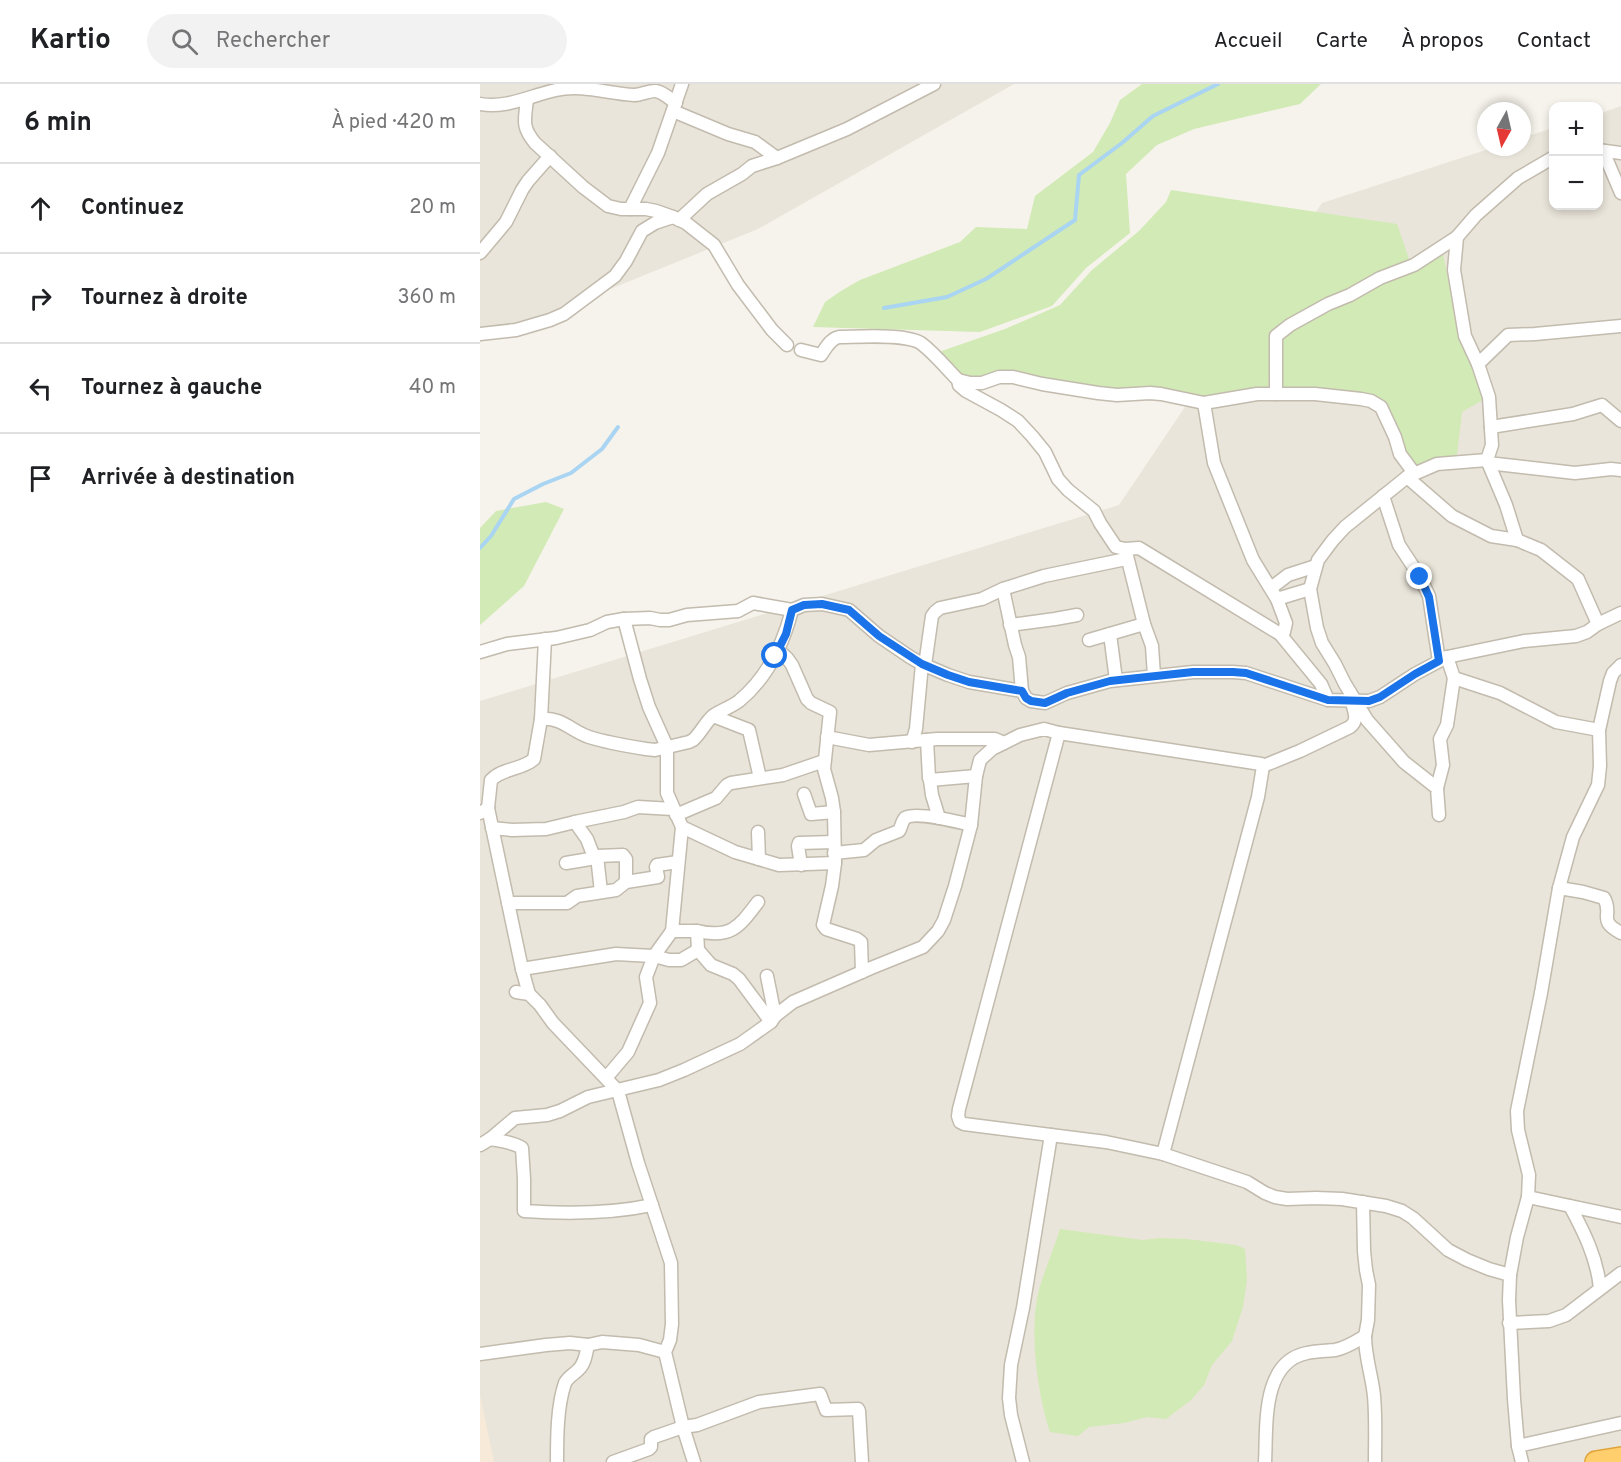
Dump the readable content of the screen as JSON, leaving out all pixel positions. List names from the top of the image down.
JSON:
{
  "north": "bottom",
  "page": {
    "header": "Kartio",
    "search": "Rechercher",
    "nav": [
      "Accueil",
      "Carte",
      "À propos",
      "Contact"
    ],
    "heading": ["6 min", "À pied · 420 m"],
    "map_buttons": ["+", "−"],
    "list": [
      ["Continuez", "20 m"],
      ["Tournez à droite", "360 m"],
      ["Tournez à gauche", "40 m"],
      "Arrivée à destination"
    ]
  }
}
